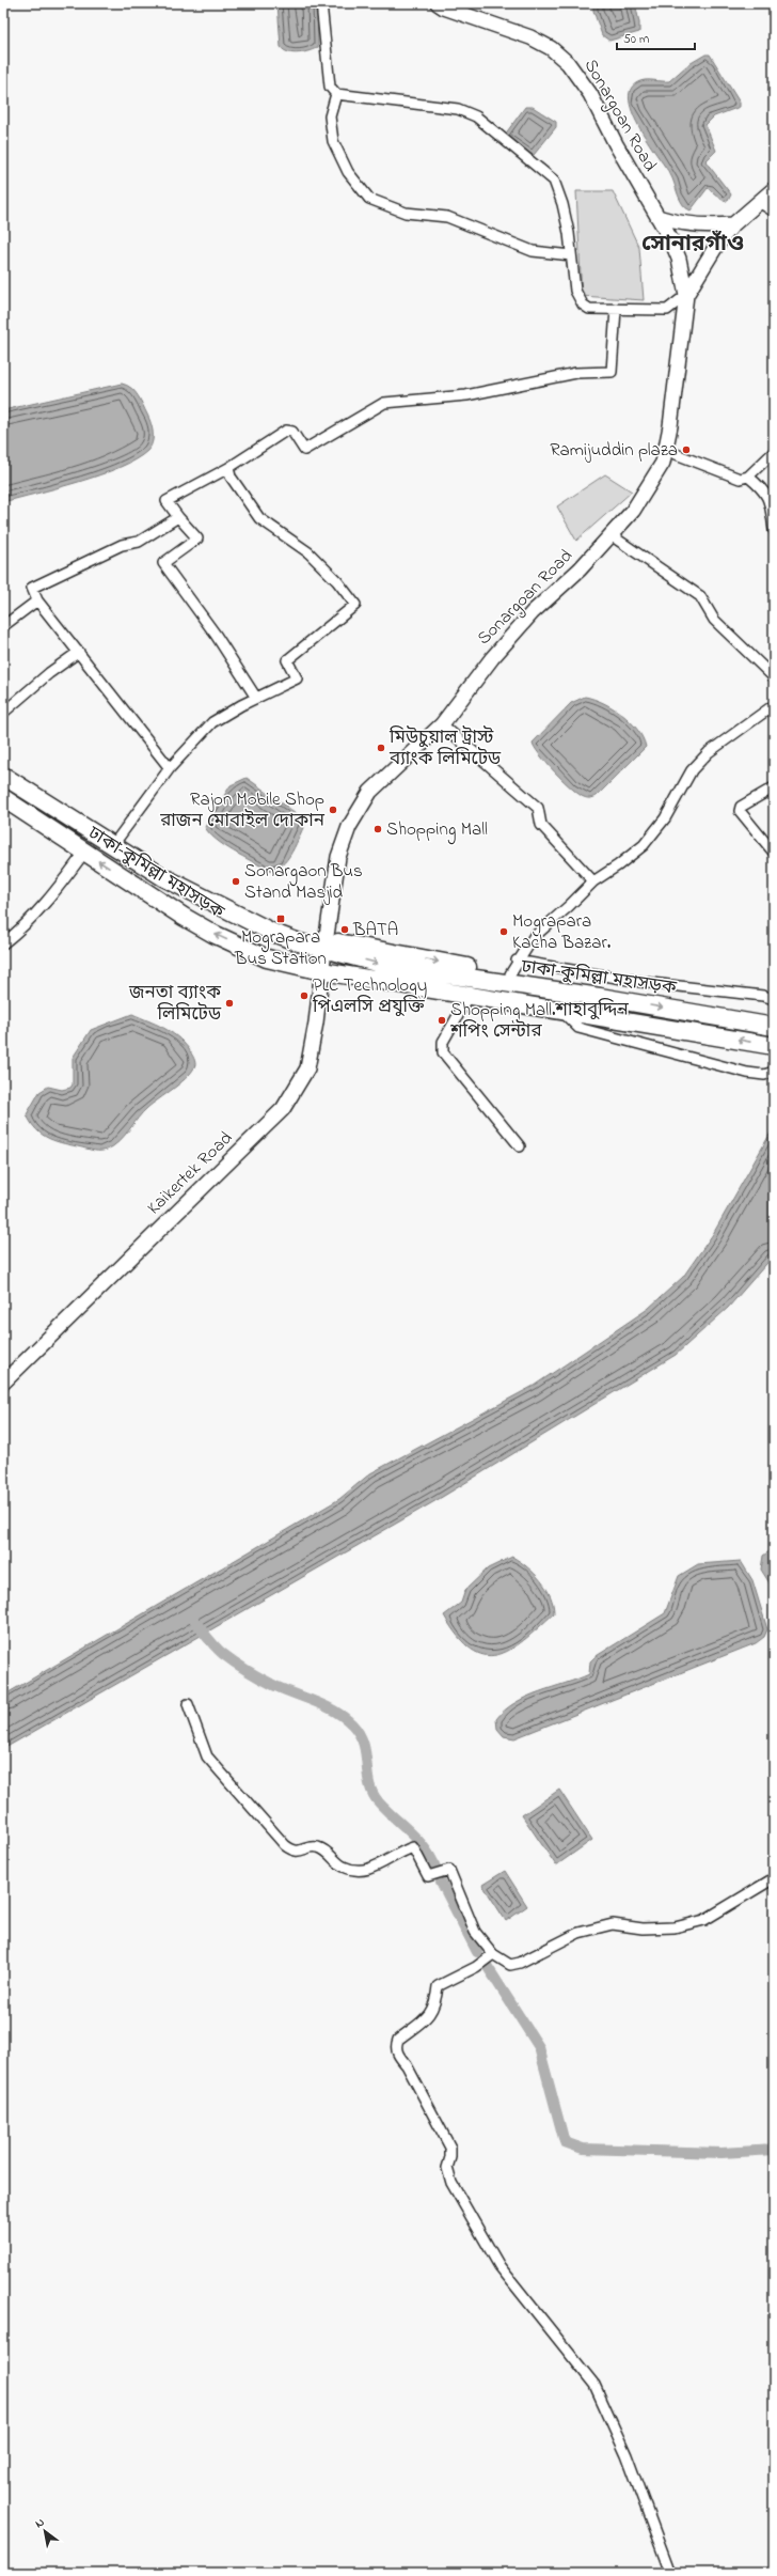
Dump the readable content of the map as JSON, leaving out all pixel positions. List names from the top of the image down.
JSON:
{
  "streets": {
    "highway": ["ঢাকা–কুমিল্লা মহাসড়ক"],
    "main road": ["Sonargoan Road", "Kaikertek Road"]
  },
  "crossings": [
    ["Sonargoan Road", "ঢাকা–কুমিল্লা মহাসড়ক"],
    ["Sonargoan Road", "Kaikertek Road"],
    ["ঢাকা–কুমিল্লা মহাসড়ক", "Kaikertek Road"]
  ],
  "districts": ["সোনারগাঁও"],
  "places": {
    "other": [
      "Ramijuddin plaza",
      "মিউচুয়াল ট্রাস্ট ব্যাংক লিমিটেড",
      "Rajon Mobile Shop রাজন মোবাইল দোকান",
      "Shopping Mall",
      "Sonargaon Bus Stand Masjid",
      "BATA",
      "Mograpara Kacha Bazar.",
      "PLC Technology পিএলসি প্রযুক্তি",
      "জনতা ব্যাংক লিমিটেড",
      "Shopping Mall.শাহাবুদ্দিন শপিং সেন্টার"
    ],
    "transit": ["Mograpara Bus Station"]
  },
  "scale_bar": "50 m",
  "north": "top left"
}
